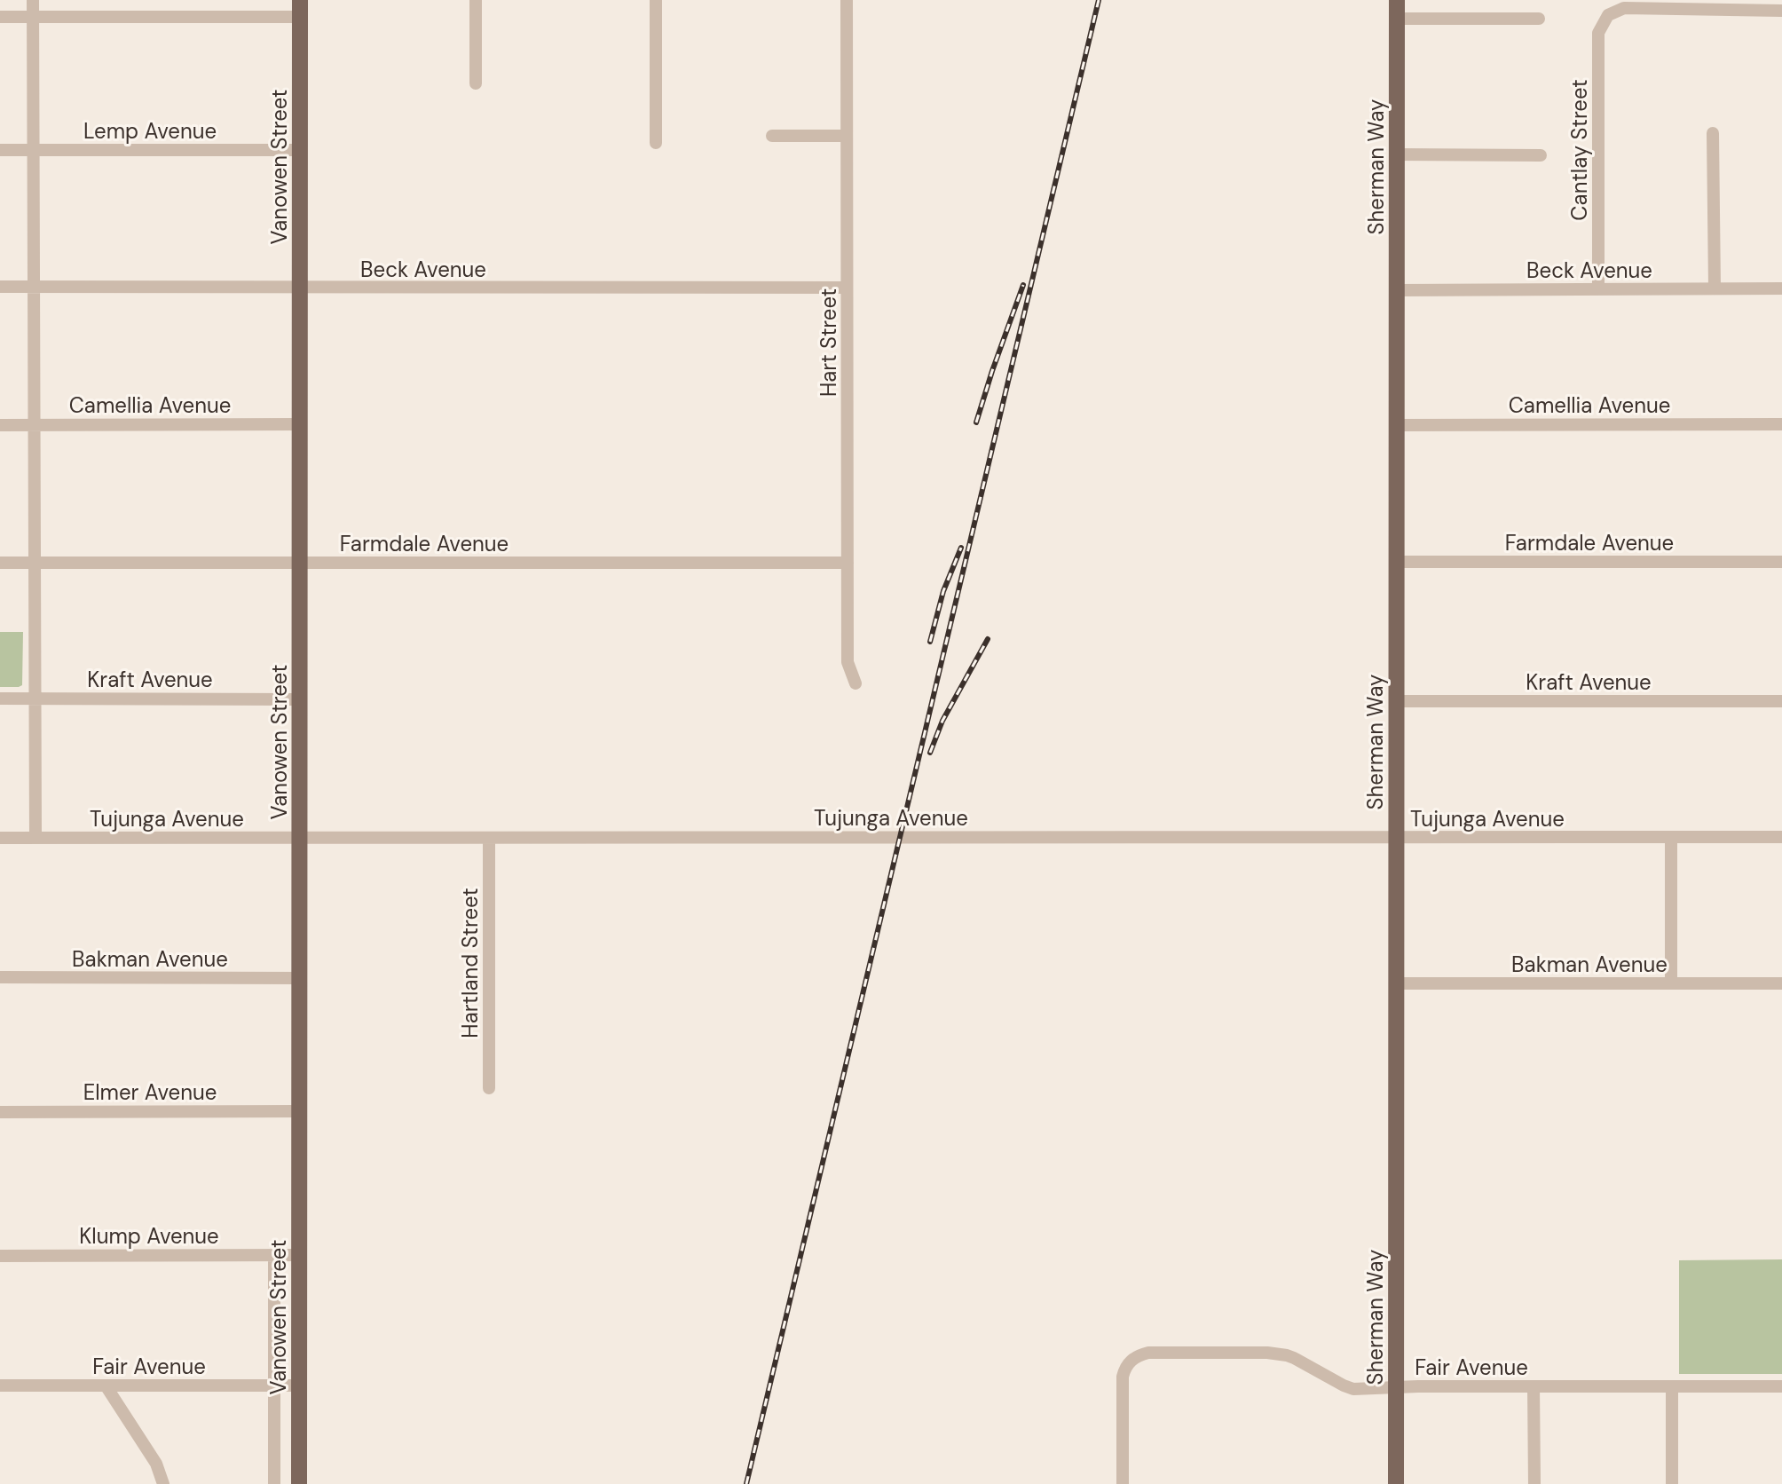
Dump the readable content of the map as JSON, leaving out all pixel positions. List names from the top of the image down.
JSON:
{
  "streets": {
    "main road": ["Vanowen Street", "Sherman Way"],
    "street": [
      "Lemp Avenue",
      "Cantlay Street",
      "Beck Avenue",
      "Hart Street",
      "Camellia Avenue",
      "Farmdale Avenue",
      "Kraft Avenue",
      "Tujunga Avenue",
      "Bakman Avenue",
      "Hartland Street",
      "Elmer Avenue",
      "Klump Avenue",
      "Fair Avenue"
    ]
  },
  "crossings": [
    ["Lemp Avenue", "Vanowen Street"],
    ["Cantlay Street", "Beck Avenue"],
    ["Vanowen Street", "Beck Avenue"],
    ["Vanowen Street", "Camellia Avenue"],
    ["Vanowen Street", "Farmdale Avenue"],
    ["Vanowen Street", "Kraft Avenue"],
    ["Vanowen Street", "Tujunga Avenue"],
    ["Vanowen Street", "Bakman Avenue"],
    ["Vanowen Street", "Elmer Avenue"],
    ["Vanowen Street", "Klump Avenue"],
    ["Vanowen Street", "Fair Avenue"],
    ["Sherman Way", "Beck Avenue"],
    ["Sherman Way", "Camellia Avenue"],
    ["Sherman Way", "Farmdale Avenue"],
    ["Sherman Way", "Kraft Avenue"],
    ["Sherman Way", "Tujunga Avenue"],
    ["Sherman Way", "Bakman Avenue"],
    ["Sherman Way", "Fair Avenue"],
    ["Beck Avenue", "Hart Street"],
    ["Hart Street", "Farmdale Avenue"],
    ["Tujunga Avenue", "Hartland Street"]
  ]
}
